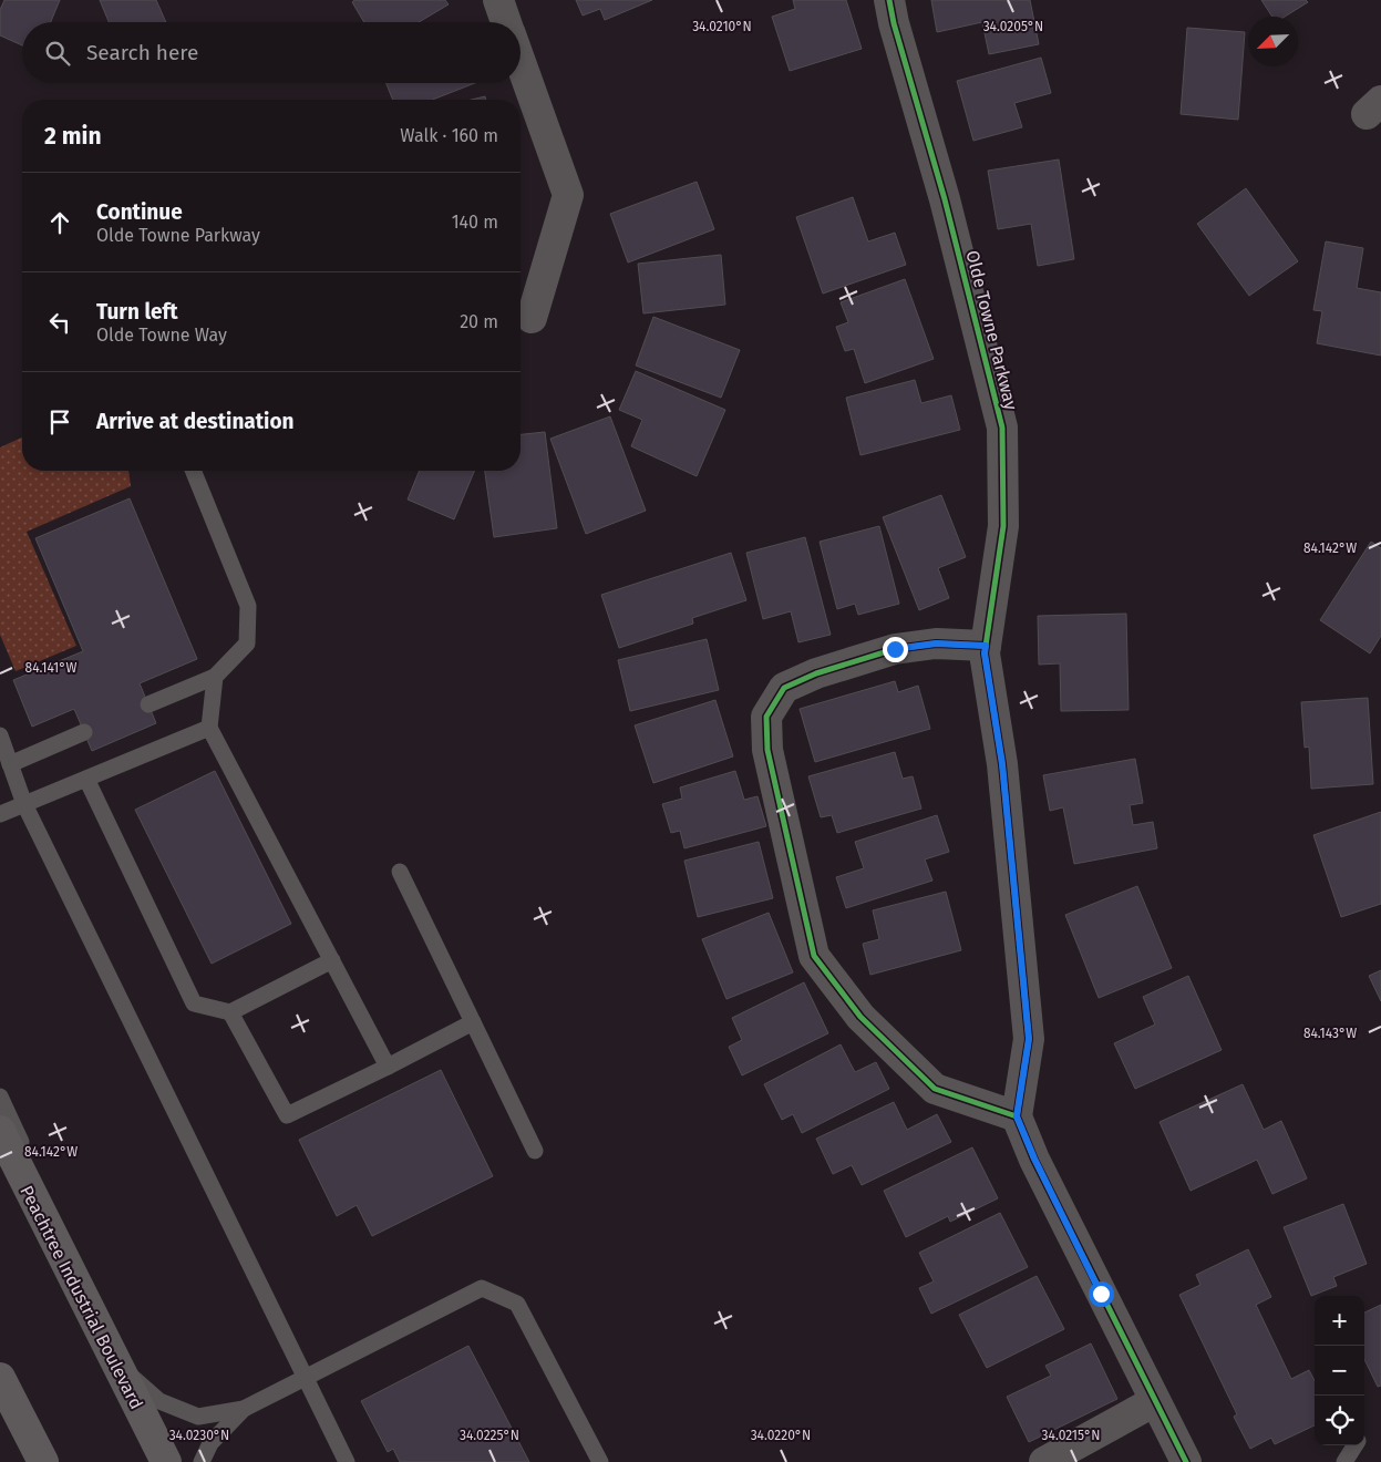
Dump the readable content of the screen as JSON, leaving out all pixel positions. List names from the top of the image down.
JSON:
{
  "streets": {
    "highway": ["Peachtree Industrial Boulevard"],
    "street": ["Olde Towne Parkway"]
  },
  "north": "bottom left",
  "page": {
    "search": "Search here",
    "heading": ["2 min", "Walk · 160 m"],
    "list": [
      ["Continue", "Olde Towne Parkway", "140 m"],
      ["Turn left", "Olde Towne Way", "20 m"],
      "Arrive at destination"
    ],
    "map_buttons": ["+", "−"]
  },
  "coordinates": [
    "34.0210°N",
    "34.0205°N",
    "84.142°W",
    "84.141°W",
    "84.143°W",
    "34.0230°N",
    "34.0225°N",
    "34.0220°N",
    "34.0215°N"
  ]
}
